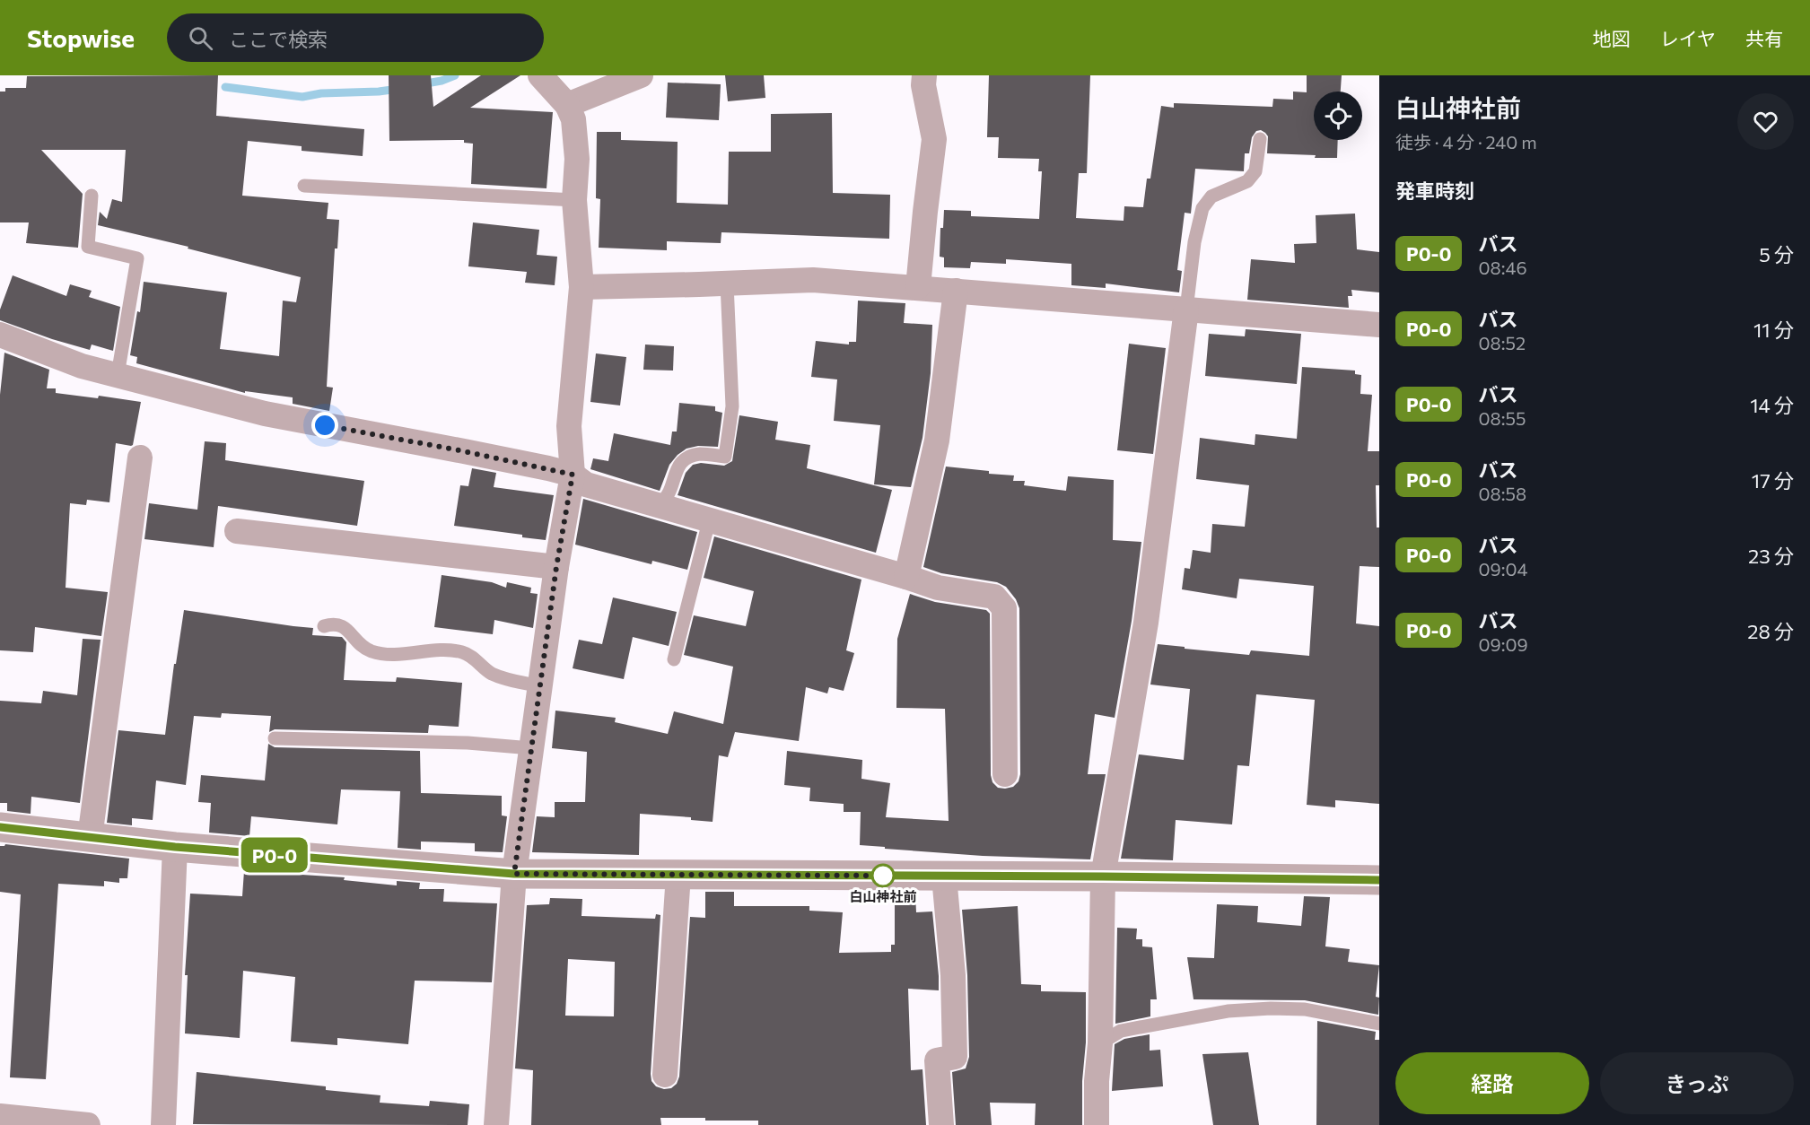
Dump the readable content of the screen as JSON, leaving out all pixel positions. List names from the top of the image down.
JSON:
{
  "places": ["白山神社前"],
  "lines": ["bus line P0-0"],
  "page": {
    "header": "Stopwise",
    "search": "ここで検索",
    "nav": ["地図", "レイヤ", "共有"],
    "on_map": "P0-0",
    "heading": [
      ["白山神社前", "徒歩 · 4 分 · 240 m"],
      "発車時刻"
    ],
    "list": [
      {
        "mark": "P0-0",
        "name": "バス",
        "note": "08:46",
        "value": "5 分"
      },
      {
        "mark": "P0-0",
        "name": "バス",
        "note": "08:52",
        "value": "11 分"
      },
      {
        "mark": "P0-0",
        "name": "バス",
        "note": "08:55",
        "value": "14 分"
      },
      {
        "mark": "P0-0",
        "name": "バス",
        "note": "08:58",
        "value": "17 分"
      },
      {
        "mark": "P0-0",
        "name": "バス",
        "note": "09:04",
        "value": "23 分"
      },
      {
        "mark": "P0-0",
        "name": "バス",
        "note": "09:09",
        "value": "28 分"
      }
    ],
    "buttons": ["経路", "きっぷ"]
  }
}
